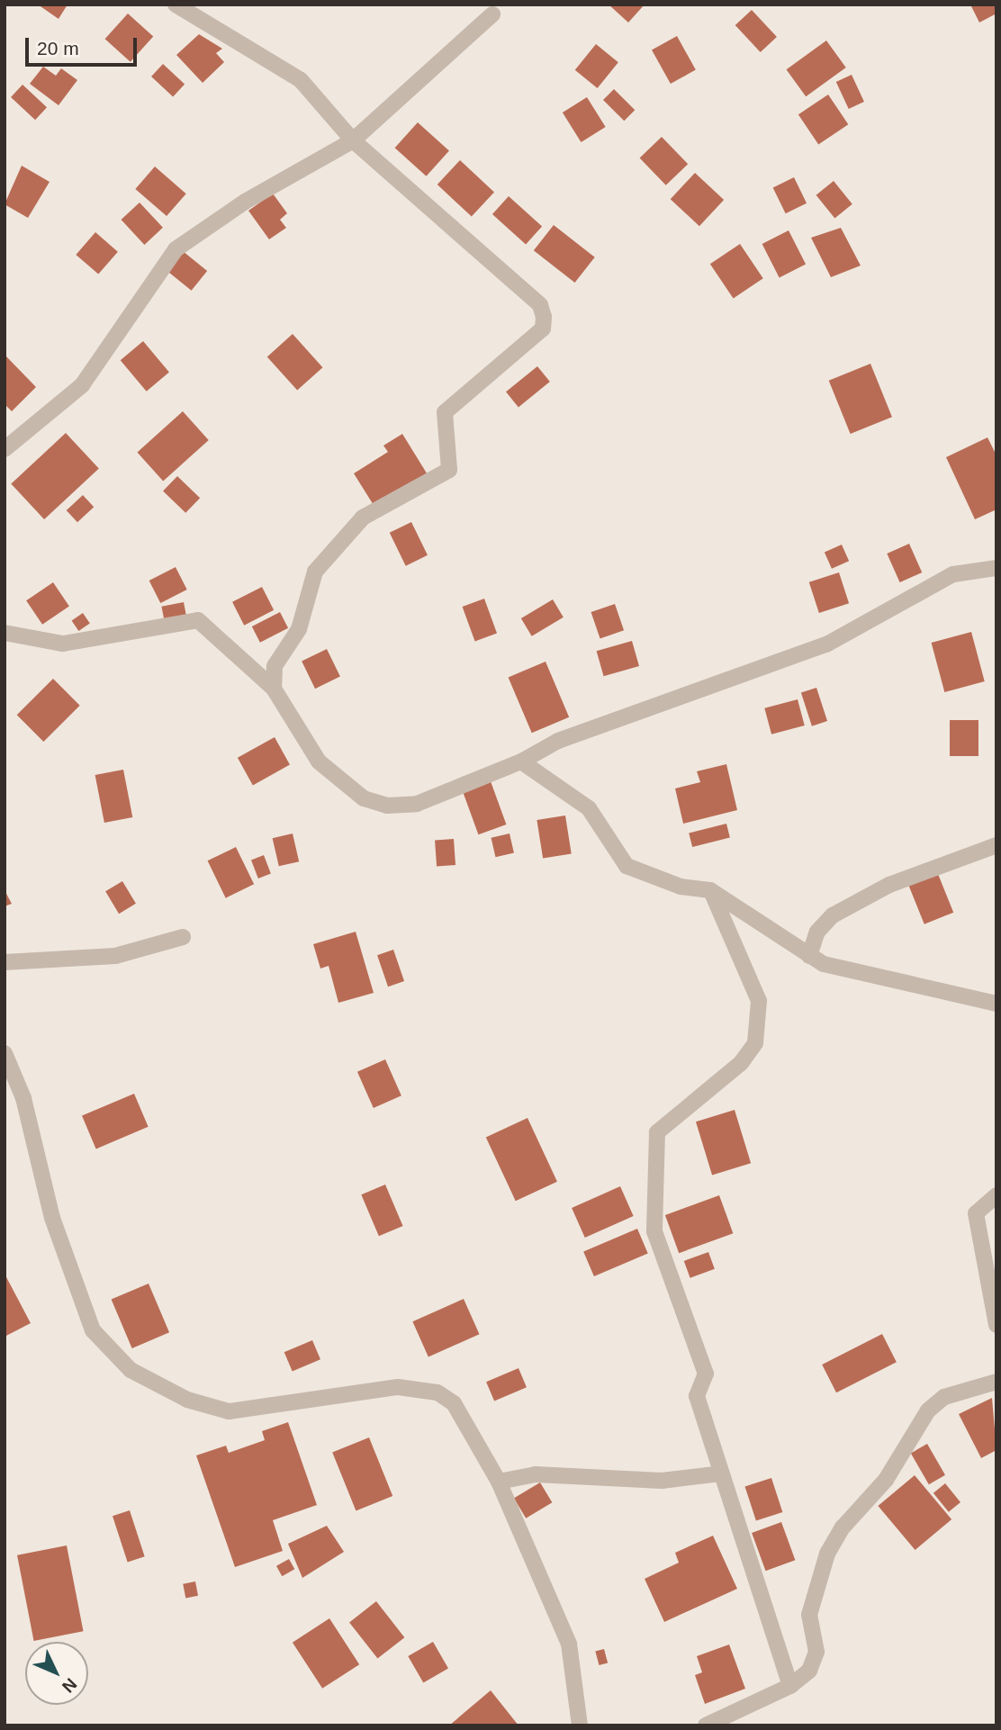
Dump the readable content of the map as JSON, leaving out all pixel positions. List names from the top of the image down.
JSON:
{
  "scale_bar": "20 m",
  "north": "bottom right"
}
